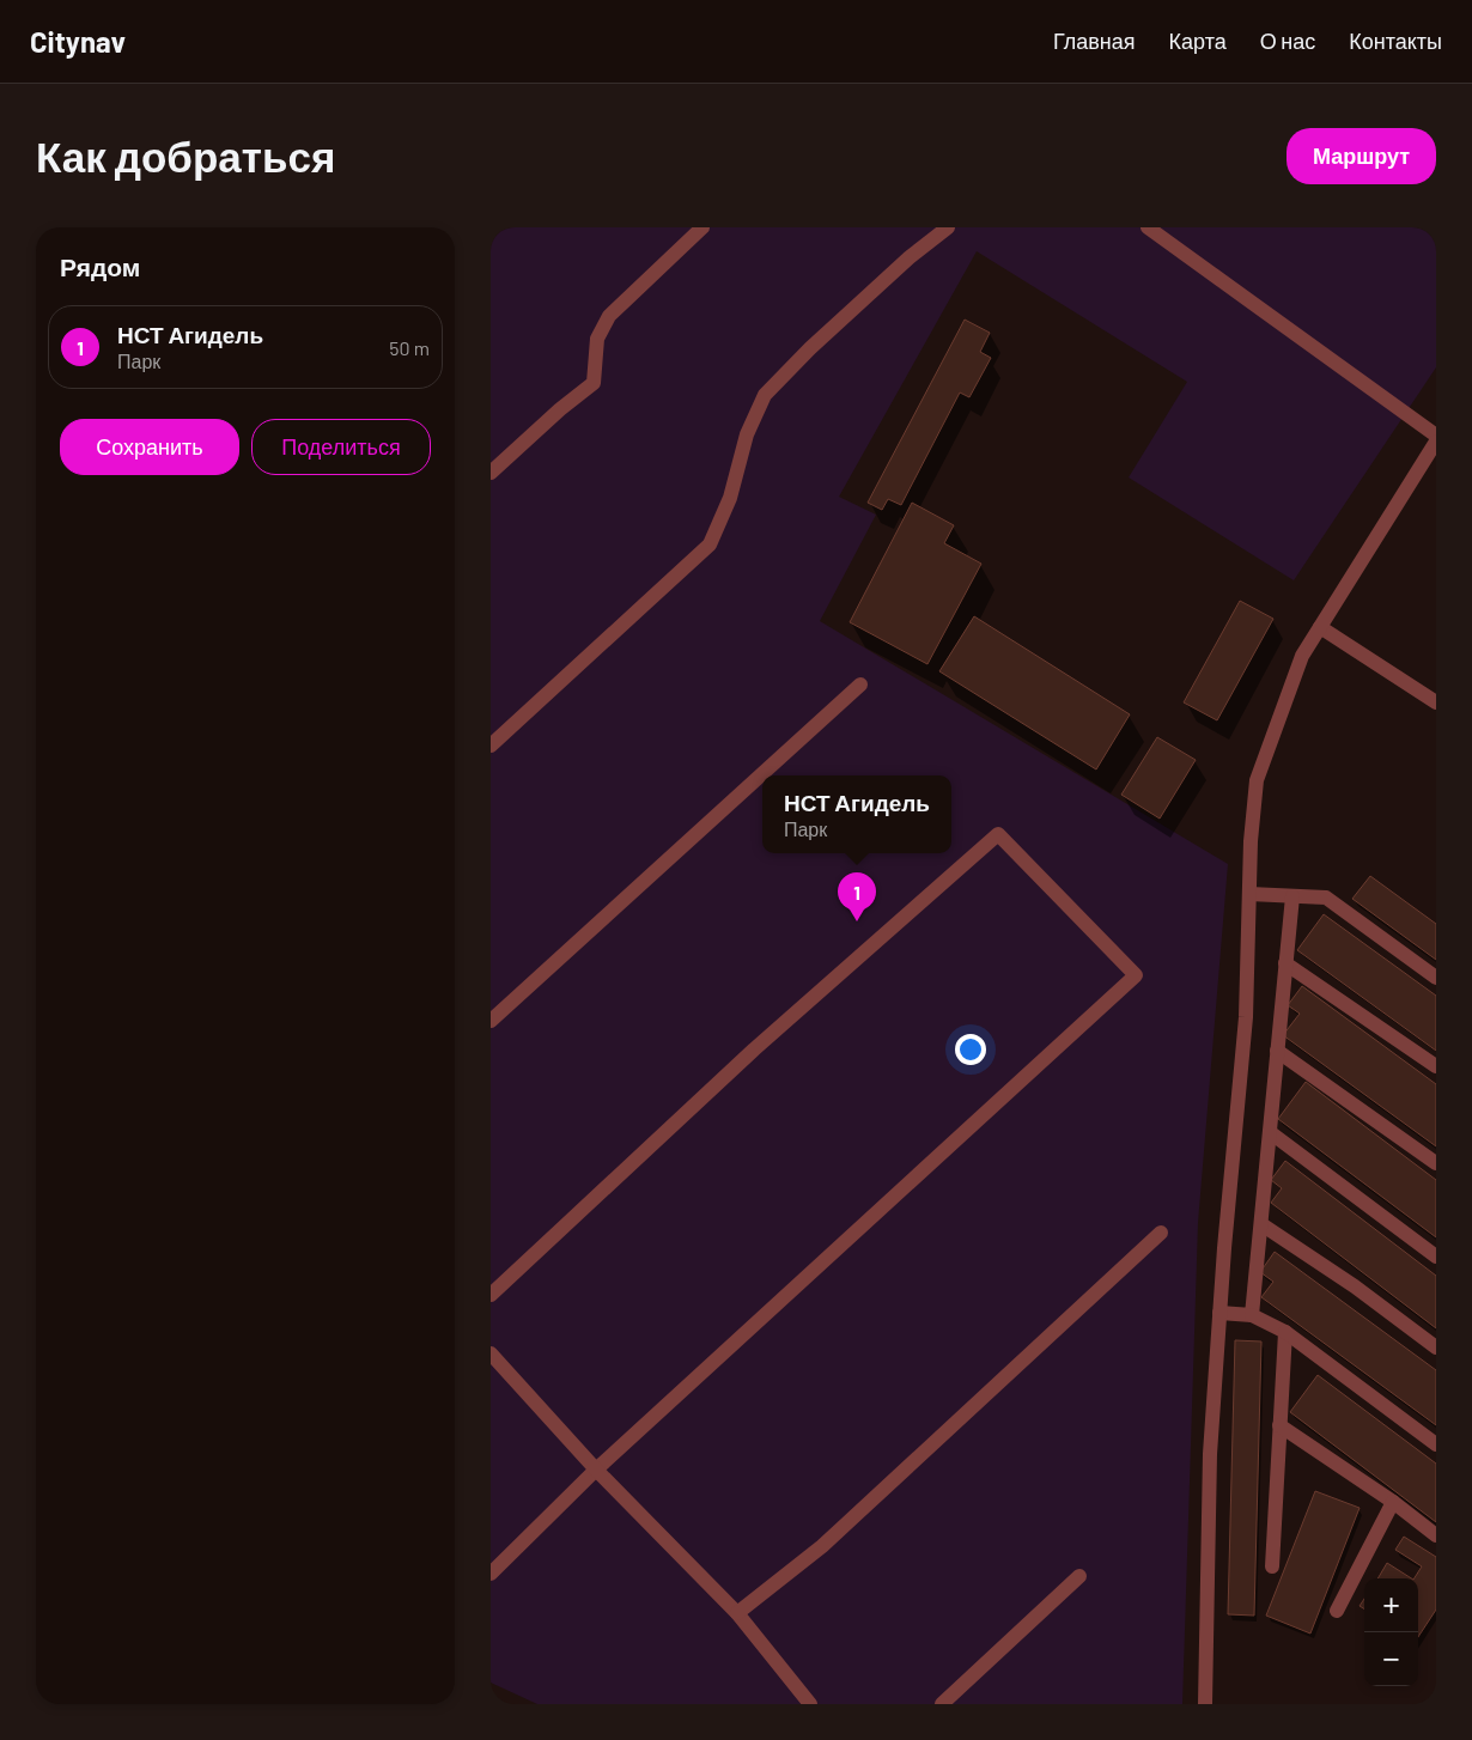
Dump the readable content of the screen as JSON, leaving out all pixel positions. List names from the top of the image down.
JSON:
{
  "page": {
    "header": "Citynav",
    "nav": [
      "Главная",
      "Карта",
      "О нас",
      "Контакты"
    ],
    "buttons": [
      "Маршрут",
      ["Сохранить", "Поделиться"]
    ],
    "title": "Как добраться",
    "heading": "Рядом",
    "list": [
      {
        "mark": "1",
        "name": "НСТ Агидель",
        "note": "Парк",
        "value": "50 m"
      }
    ],
    "popup": ["НСТ Агидель", "Парк"],
    "pins": "1",
    "map_buttons": ["+", "−"]
  }
}
